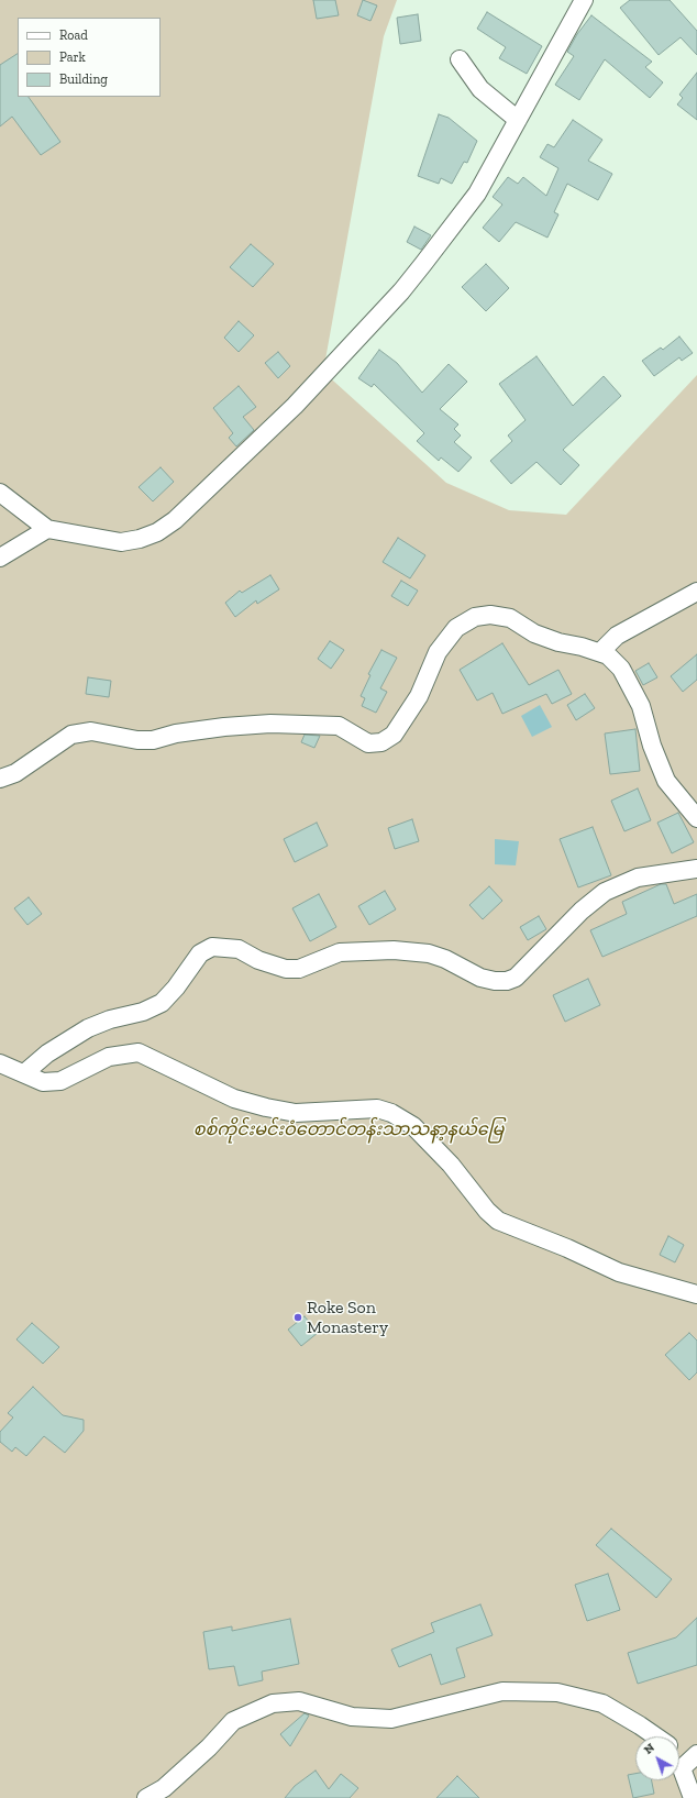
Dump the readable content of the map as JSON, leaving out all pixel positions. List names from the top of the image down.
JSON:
{
  "parks": ["စစ်ကိုင်းမင်းဝံတောင်တန်းသာသနာ့နယ်မြေ"],
  "places": ["Roke Son Monastery"],
  "legend": ["Road", "Park", "Building"],
  "north": "top left"
}
